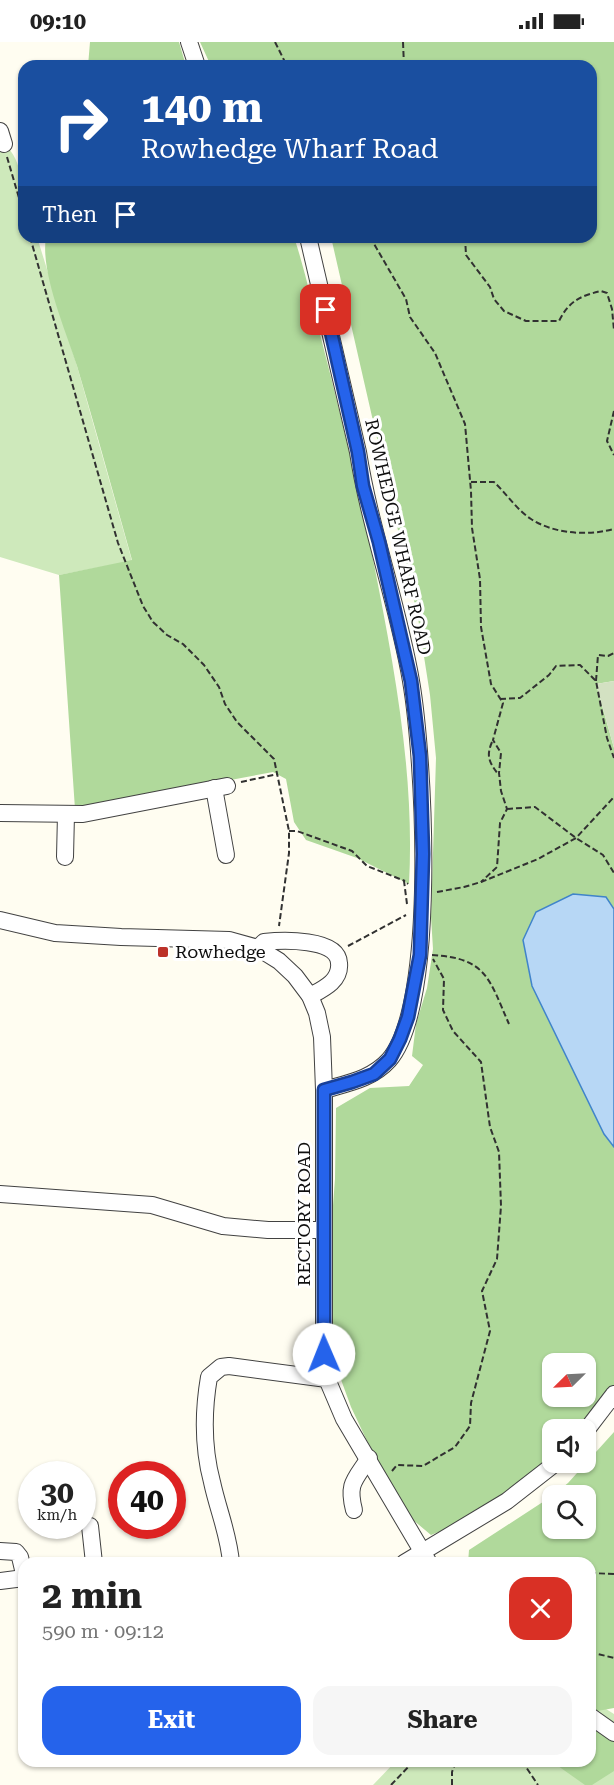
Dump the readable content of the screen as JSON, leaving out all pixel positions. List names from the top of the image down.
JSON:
{
  "streets": {
    "street": ["ROWHEDGE WHARF ROAD", "RECTORY ROAD"]
  },
  "crossings": [
    ["ROWHEDGE WHARF ROAD", "RECTORY ROAD"]
  ],
  "places": {
    "transit": ["Rowhedge"]
  },
  "north": "bottom left",
  "page": {
    "status": "09:10",
    "turn": ["140 m", "Rowhedge Wharf Road"],
    "then": "Then",
    "speed": "30 km/h",
    "limit": "40",
    "heading": ["2 min", "590 m · 09:12"],
    "buttons": ["Exit", "Share"]
  }
}
